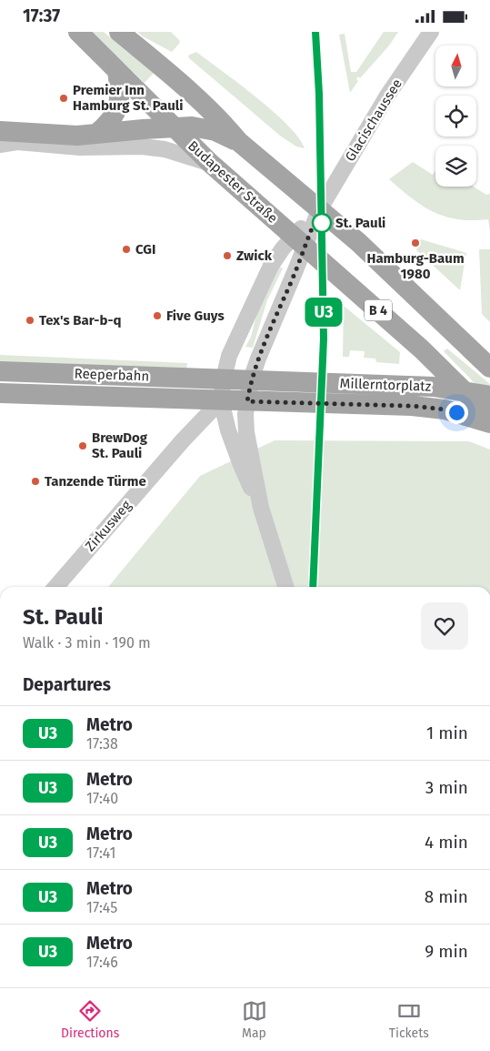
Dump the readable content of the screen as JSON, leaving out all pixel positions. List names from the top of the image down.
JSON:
{
  "streets": {
    "main road": [
      "Budapester Straße",
      "B 4",
      "Reeperbahn",
      "Millerntorplatz"
    ],
    "street": ["Glacischaussee", "Zirkusweg"]
  },
  "crossings": [
    ["Glacischaussee", "Budapester Straße"],
    ["Glacischaussee", "B 4"],
    ["Budapester Straße", "B 4"],
    ["Budapester Straße", "Millerntorplatz"],
    ["Reeperbahn", "Millerntorplatz"],
    ["Reeperbahn", "Zirkusweg"],
    ["Millerntorplatz", "Zirkusweg"]
  ],
  "places": [
    "Premier Inn Hamburg St. Pauli",
    "St. Pauli",
    "Hamburg-Baum 1980",
    "CGI",
    "Zwick",
    "Five Guys",
    "Tex's Bar-b-q",
    "BrewDog St. Pauli",
    "Tanzende Türme"
  ],
  "lines": ["metro line U3"],
  "north": "top",
  "page": {
    "status": "17:37",
    "on_map": "U3",
    "heading": [
      ["St. Pauli", "Walk · 3 min · 190 m"],
      "Departures"
    ],
    "list": [
      {
        "mark": "U3",
        "name": "Metro",
        "note": "17:38",
        "value": "1 min"
      },
      {
        "mark": "U3",
        "name": "Metro",
        "note": "17:40",
        "value": "3 min"
      },
      {
        "mark": "U3",
        "name": "Metro",
        "note": "17:41",
        "value": "4 min"
      },
      {
        "mark": "U3",
        "name": "Metro",
        "note": "17:45",
        "value": "8 min"
      },
      {
        "mark": "U3",
        "name": "Metro",
        "note": "17:46",
        "value": "9 min"
      }
    ],
    "tabs": ["Directions", "Map", "Tickets"]
  }
}
